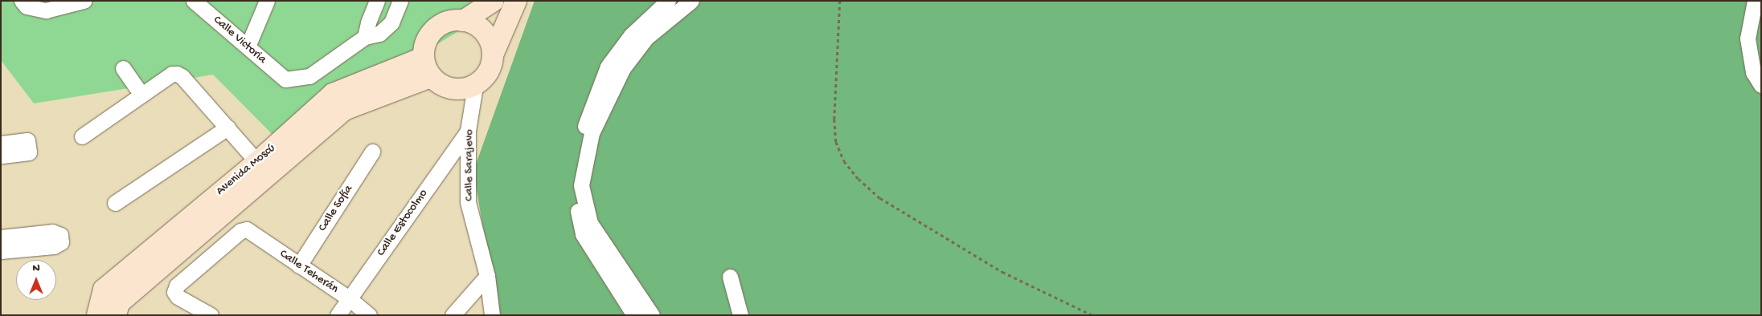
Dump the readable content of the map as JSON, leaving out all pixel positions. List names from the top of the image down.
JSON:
{
  "streets": {
    "street": [
      "Calle Victoria",
      "Calle Sarajevo",
      "Avenida Moscú",
      "Calle Sofía",
      "Calle Estocolmo",
      "Calle Teherán"
    ]
  },
  "crossings": [
    ["Calle Sarajevo", "Avenida Moscú"],
    ["Calle Sarajevo", "Calle Estocolmo"],
    ["Calle Sofía", "Calle Teherán"],
    ["Calle Estocolmo", "Calle Teherán"]
  ],
  "north": "top"
}
